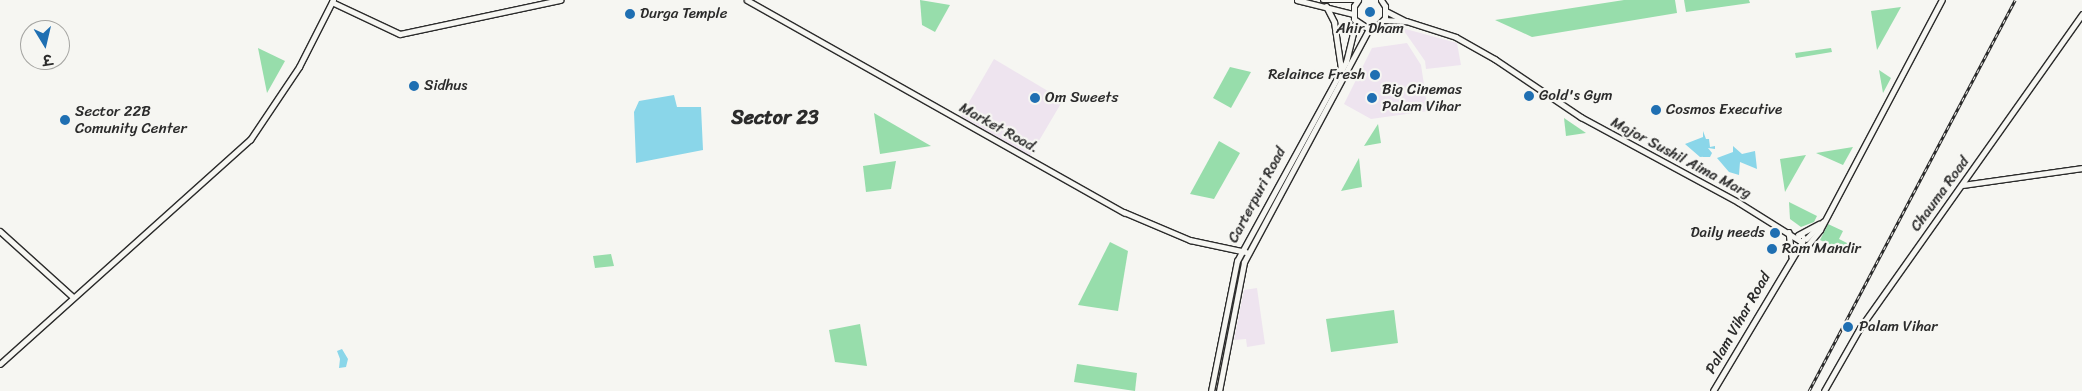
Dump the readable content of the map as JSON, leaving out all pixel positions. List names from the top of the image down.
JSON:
{
  "streets": {
    "main road": ["Carterpuri Road"],
    "street": [
      "Market Road.",
      "Major Sushil Aima Marg",
      "Chauma Road",
      "Palam Vihar Road"
    ]
  },
  "crossings": [
    ["Market Road.", "Carterpuri Road"],
    ["Major Sushil Aima Marg", "Palam Vihar Road"]
  ],
  "districts": ["Sector 23"],
  "places": [
    "Ahir Dham",
    "Durga Temple",
    "Relaince Fresh",
    "Sidhus",
    "Gold's Gym",
    "Om Sweets",
    "Big Cinemas Palam Vihar",
    "Cosmos Executive",
    "Sector 22B Comunity Center",
    "Daily needs",
    "Ram Mandir",
    "Palam Vihar"
  ],
  "north": "bottom"
}
